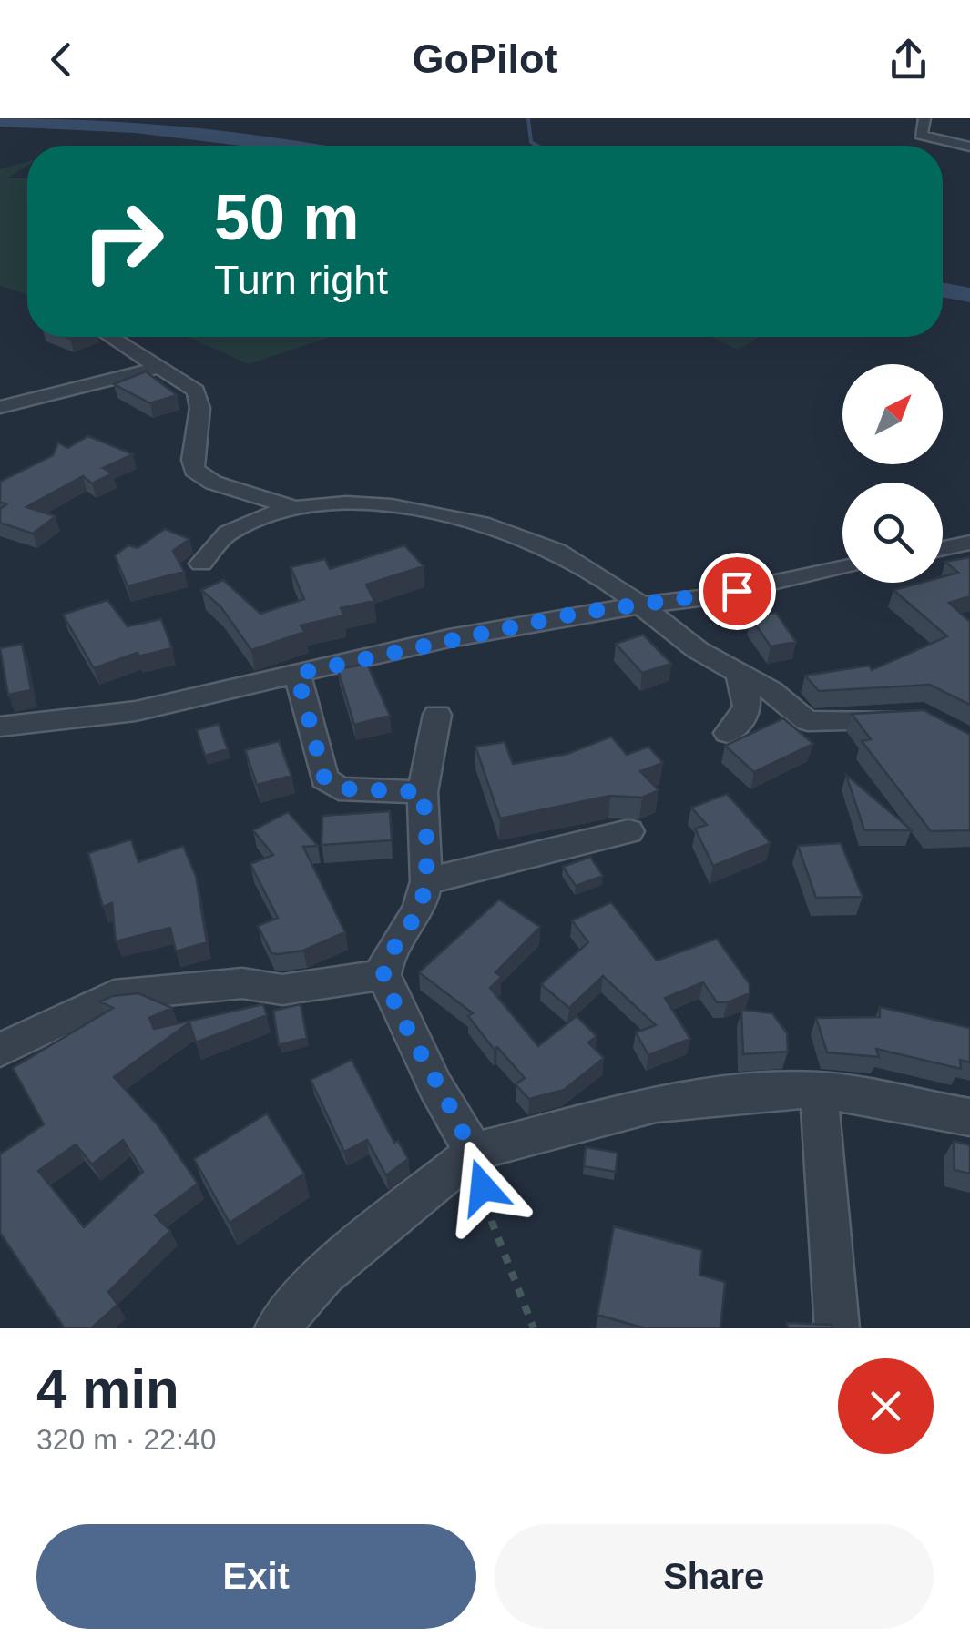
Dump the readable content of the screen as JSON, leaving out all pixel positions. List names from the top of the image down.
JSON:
{
  "north": "top right",
  "page": {
    "header": "GoPilot",
    "turn": ["50 m", "Turn right"],
    "heading": ["4 min", "320 m · 22:40"],
    "buttons": ["Exit", "Share"]
  }
}
